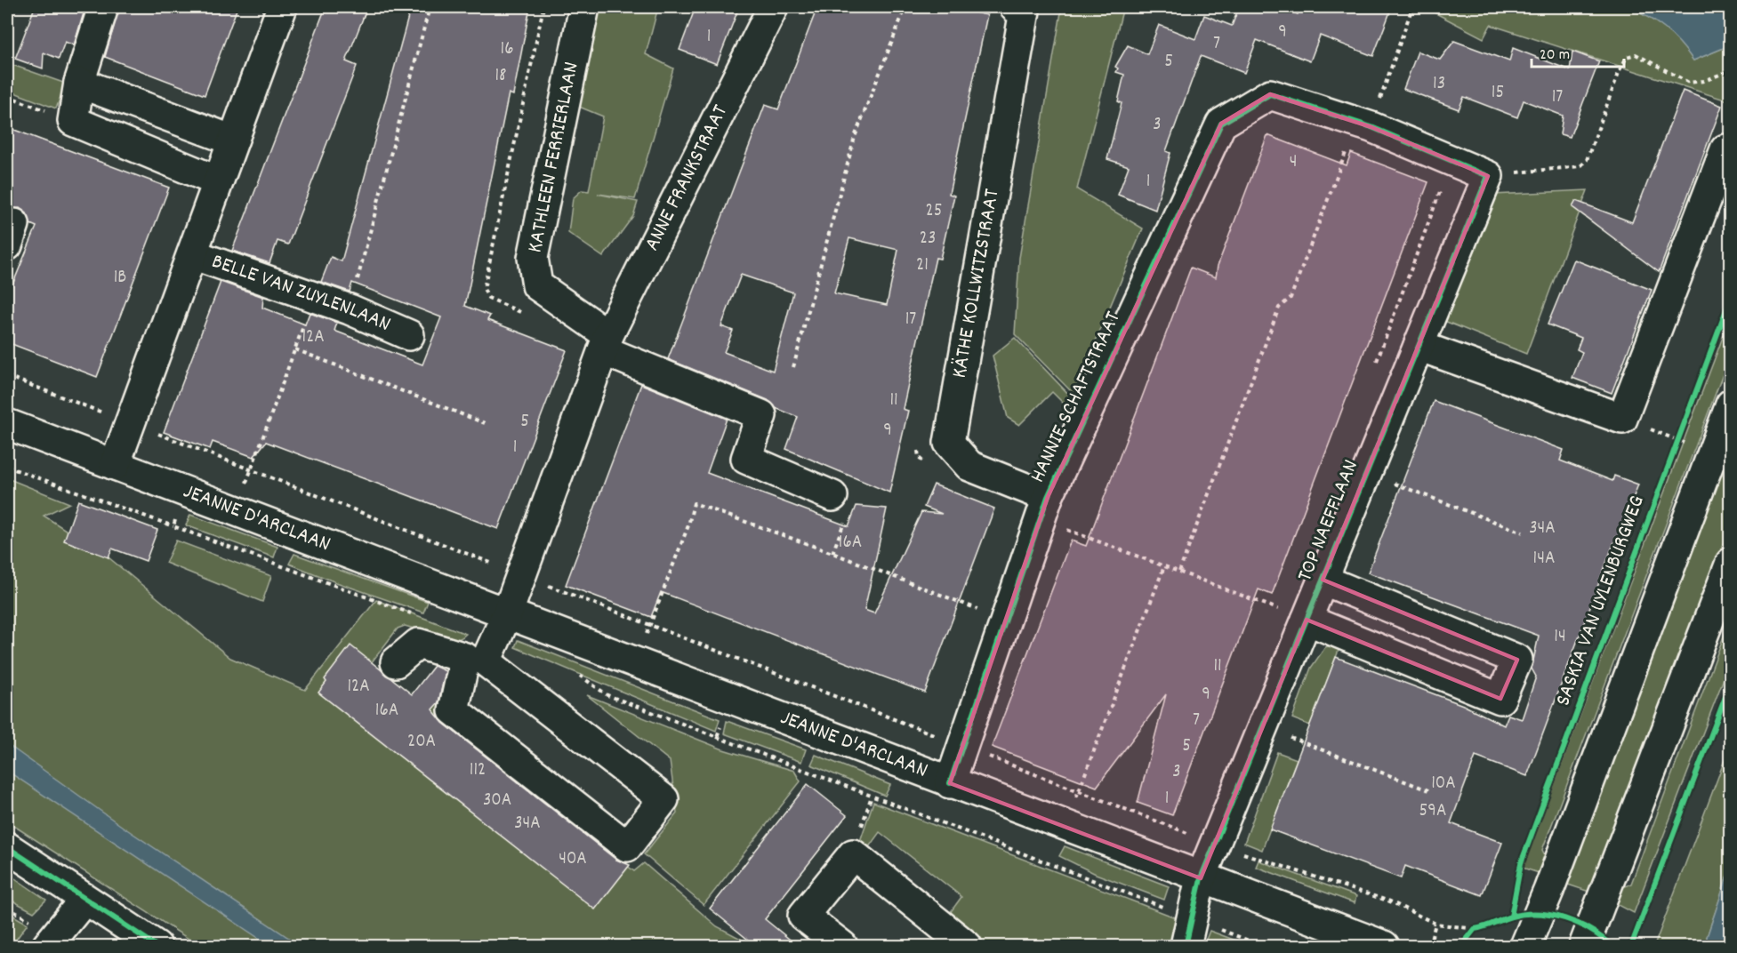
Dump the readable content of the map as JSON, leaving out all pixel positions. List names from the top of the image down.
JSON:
{
  "streets": {
    "street": [
      "KATHLEEN FERRIERLAAN",
      "ANNE FRANKSTRAAT",
      "KÄTHE KOLLWITZSTRAAT",
      "BELLE VAN ZUYLENLAAN",
      "HANNIE SCHAFTSTRAAT",
      "JEANNE D'ARCLAAN",
      "TOP NAEFFLAAN"
    ],
    "cycle path": ["SASKIA VAN UYLENBURGWEG"]
  },
  "crossings": [
    ["KATHLEEN FERRIERLAAN", "ANNE FRANKSTRAAT"],
    ["ANNE FRANKSTRAAT", "JEANNE D'ARCLAAN"],
    ["KÄTHE KOLLWITZSTRAAT", "HANNIE SCHAFTSTRAAT"],
    ["BELLE VAN ZUYLENLAAN", "JEANNE D'ARCLAAN"],
    ["HANNIE SCHAFTSTRAAT", "JEANNE D'ARCLAAN"],
    ["JEANNE D'ARCLAAN", "TOP NAEFFLAAN"]
  ],
  "house_numbers": [
    "9",
    "1",
    "7",
    "16",
    "5",
    "18",
    "13",
    "15",
    "17",
    "3",
    "4",
    "1",
    "25",
    "23",
    "21",
    "1B",
    "17",
    "12A",
    "11",
    "5",
    "9",
    "1",
    "34A",
    "16A",
    "14A",
    "14",
    "11",
    "12A",
    "9",
    "16A",
    "7",
    "20A",
    "5",
    "112",
    "3",
    "10A",
    "1",
    "30A",
    "59A",
    "34A",
    "40A"
  ],
  "scale_bar": "20 m"
}
